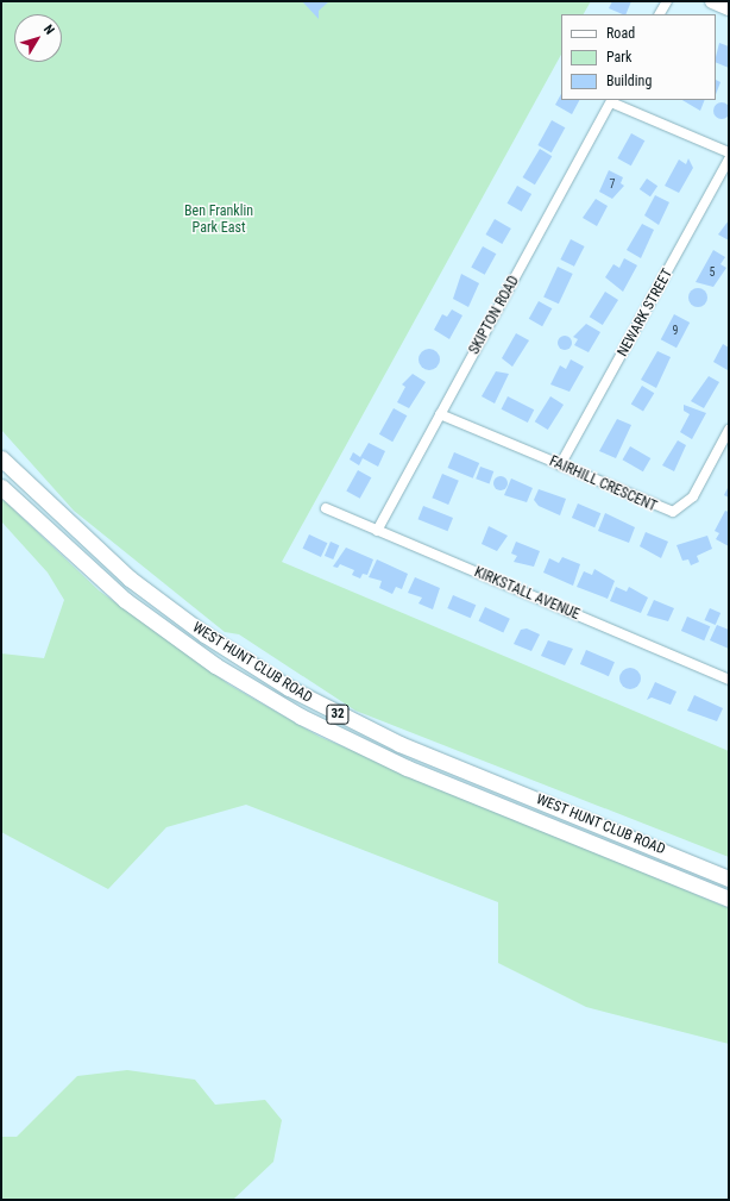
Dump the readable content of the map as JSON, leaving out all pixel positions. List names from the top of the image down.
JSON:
{
  "streets": {
    "main road": ["WEST HUNT CLUB ROAD", "32"],
    "street": [
      "NEWARK STREET",
      "SKIPTON ROAD",
      "FAIRHILL CRESCENT",
      "KIRKSTALL AVENUE"
    ]
  },
  "crossings": [
    ["NEWARK STREET", "FAIRHILL CRESCENT"],
    ["SKIPTON ROAD", "FAIRHILL CRESCENT"],
    ["SKIPTON ROAD", "KIRKSTALL AVENUE"]
  ],
  "parks": ["Ben Franklin Park East"],
  "house_numbers": ["7", "5", "9"],
  "legend": ["Road", "Park", "Building"],
  "north": "top right"
}
